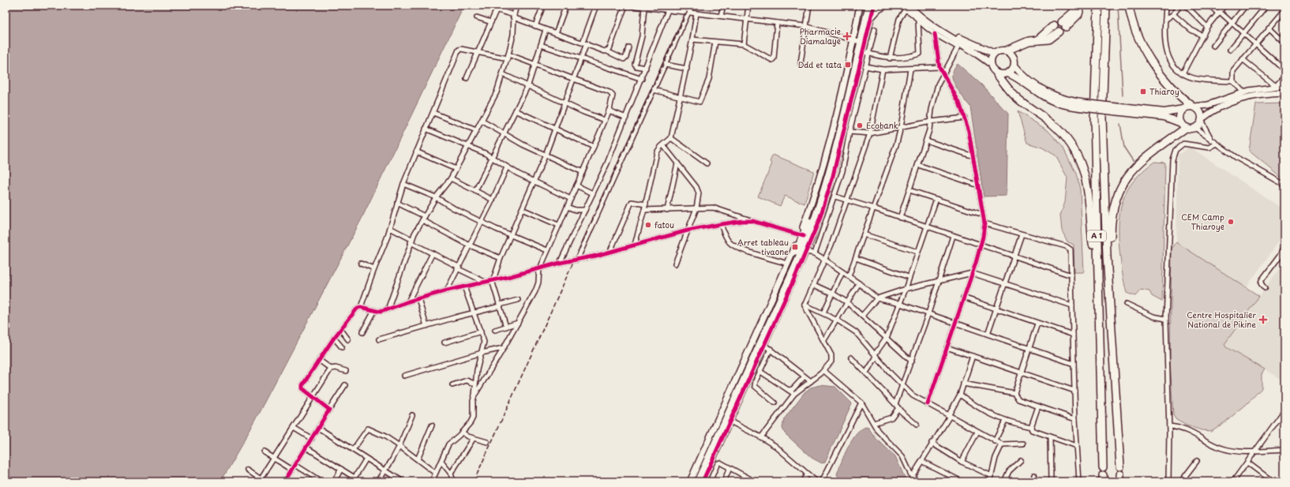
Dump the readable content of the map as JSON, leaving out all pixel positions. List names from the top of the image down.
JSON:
{
  "streets": {
    "highway": ["A 1"]
  },
  "places": {
    "health": ["Pharmacie Diamalaye", "Centre Hospitalier National de Pikine"],
    "transit": ["Ddd et tata", "Thiaroy", "Arret tableau tivaone"],
    "other": ["Ecobank", "CEM Camp Thiaroye", "fatou"]
  }
}
